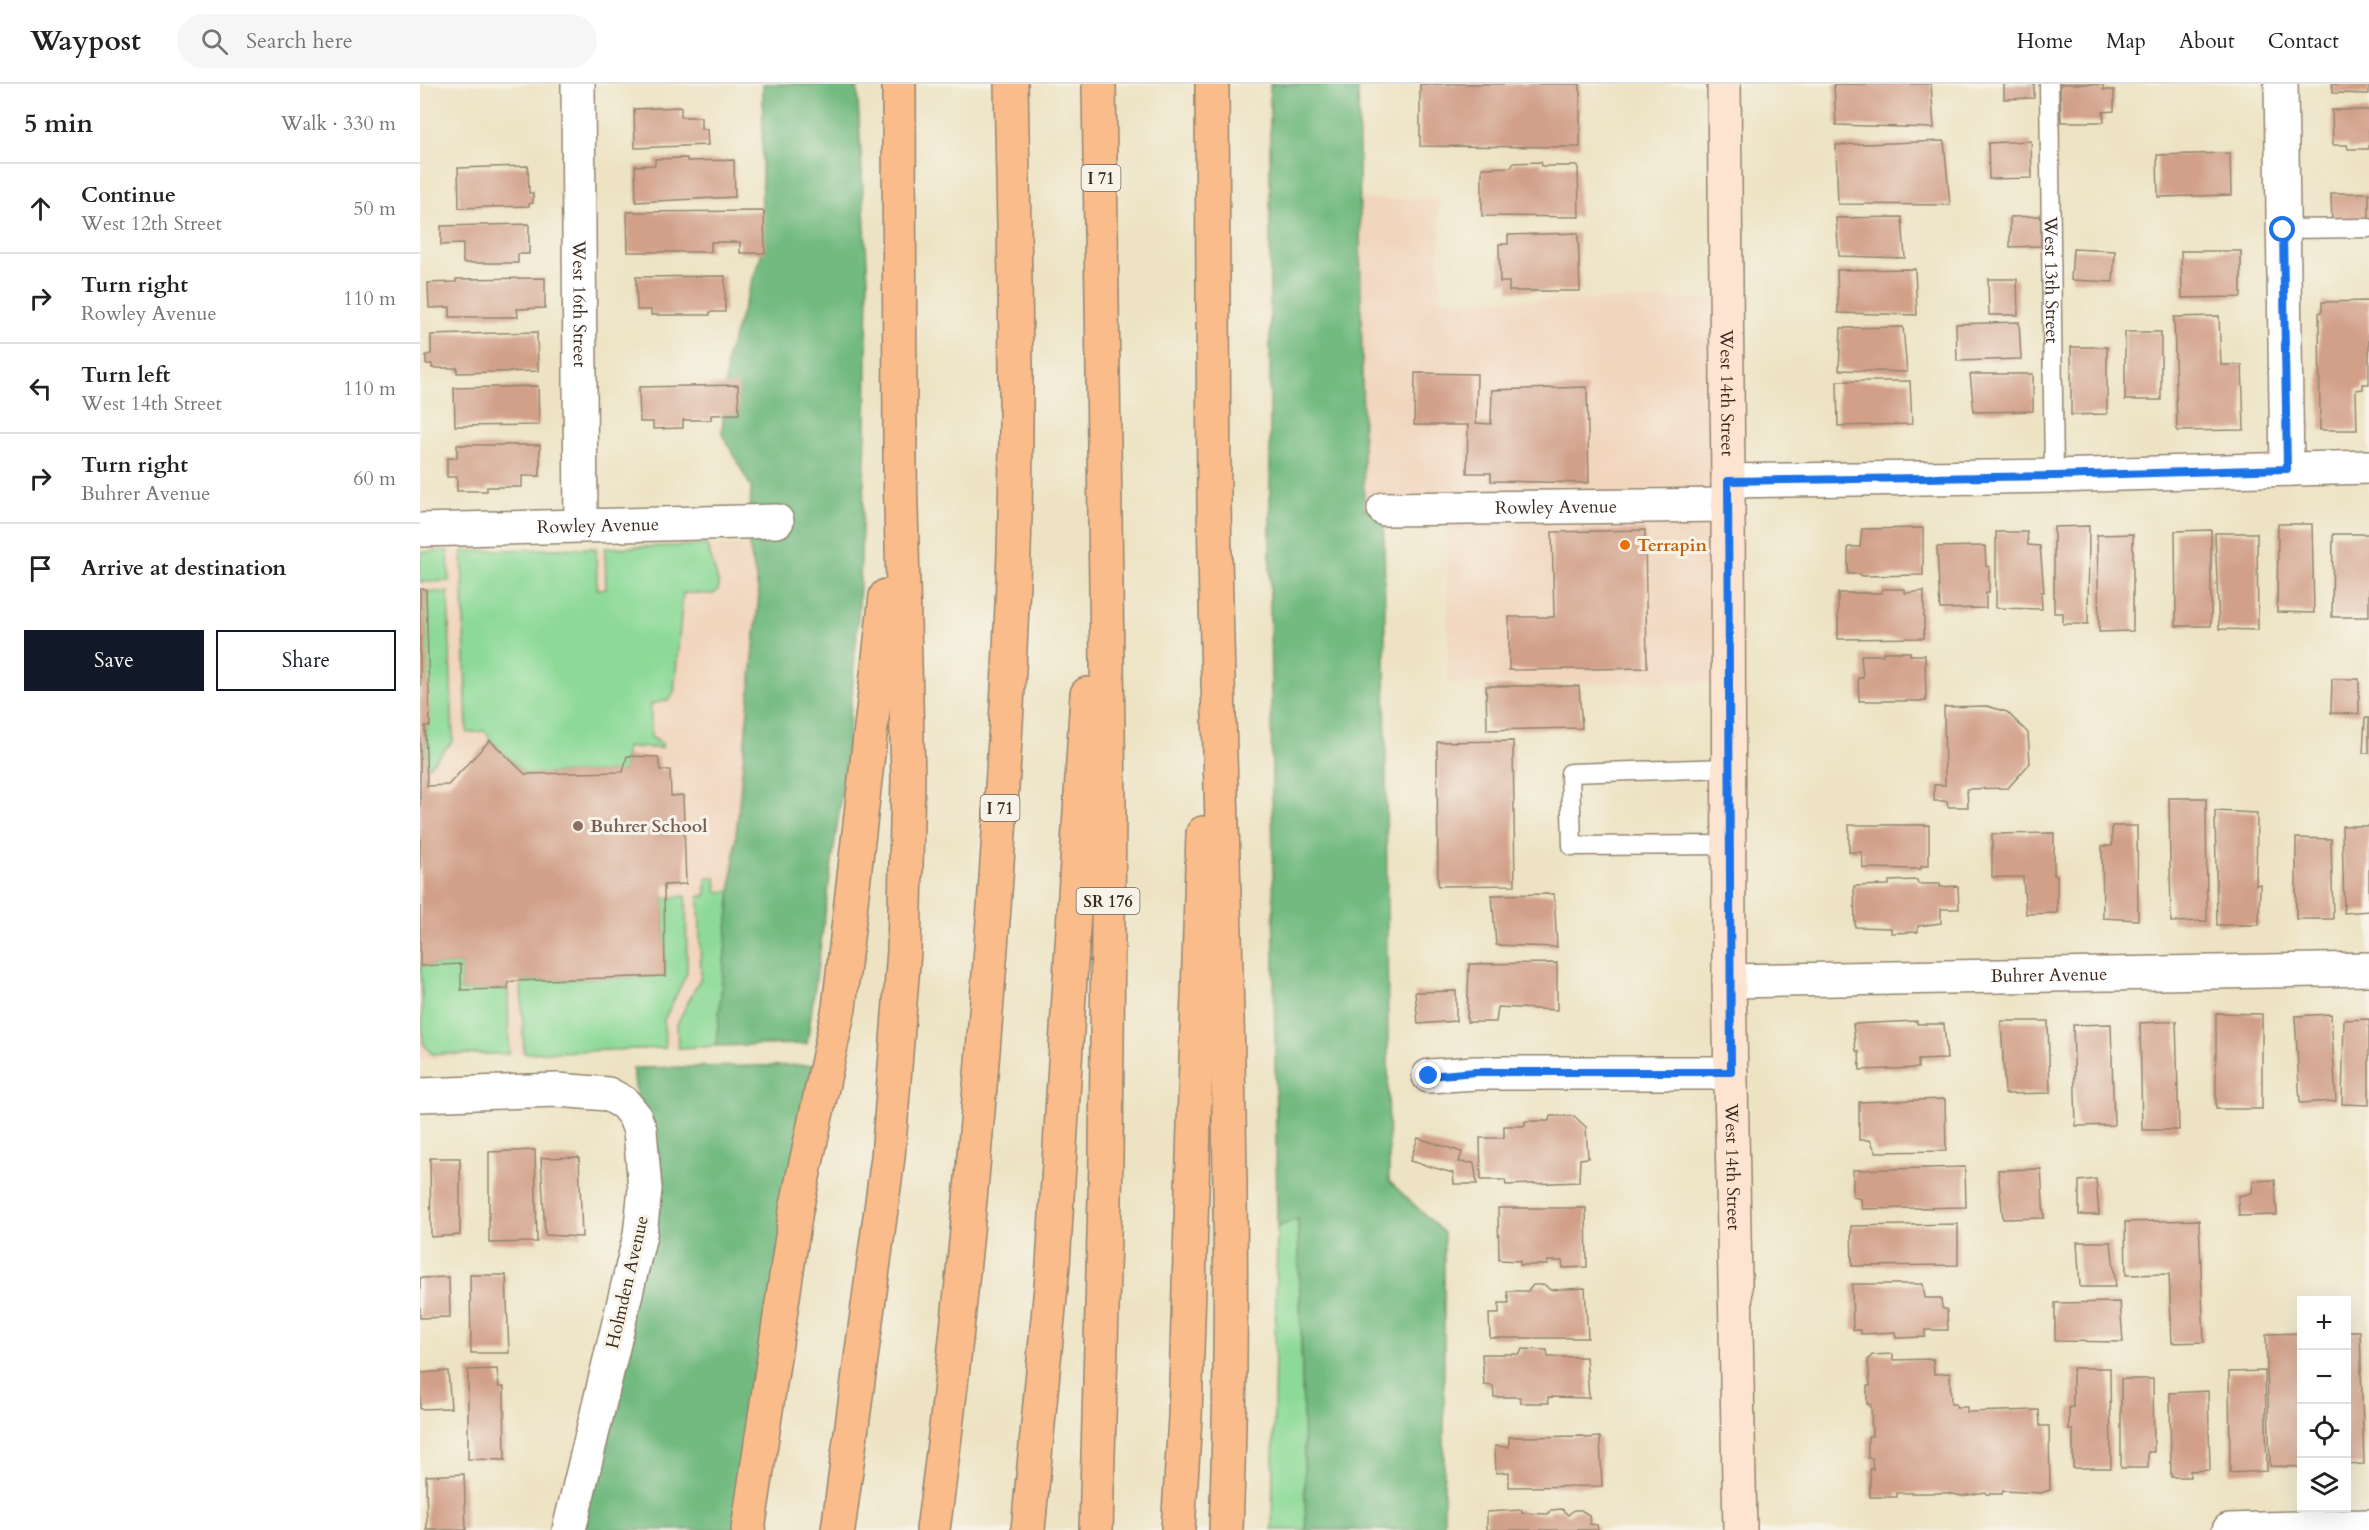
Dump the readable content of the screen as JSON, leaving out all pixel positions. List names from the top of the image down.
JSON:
{
  "streets": {
    "highway": ["I 71", "SR 176"],
    "street": [
      "West 16th Street",
      "West 14th Street",
      "Rowley Avenue",
      "Buhrer Avenue",
      "Holmden Avenue"
    ],
    "lane": ["West 13th Street"]
  },
  "crossings": [
    ["I 71", "SR 176"],
    ["West 13th Street", "Rowley Avenue"],
    ["West 16th Street", "Rowley Avenue"],
    ["West 14th Street", "Rowley Avenue"],
    ["West 14th Street", "Buhrer Avenue"]
  ],
  "places": ["Terrapin", "Buhrer School"],
  "page": {
    "header": "Waypost",
    "search": "Search here",
    "nav": [
      "Home",
      "Map",
      "About",
      "Contact"
    ],
    "heading": ["5 min", "Walk · 330 m"],
    "list": [
      ["Continue", "West 12th Street", "50 m"],
      ["Turn right", "Rowley Avenue", "110 m"],
      ["Turn left", "West 14th Street", "110 m"],
      ["Turn right", "Buhrer Avenue", "60 m"],
      "Arrive at destination"
    ],
    "buttons": ["Save", "Share"],
    "map_buttons": ["+", "−"]
  }
}
